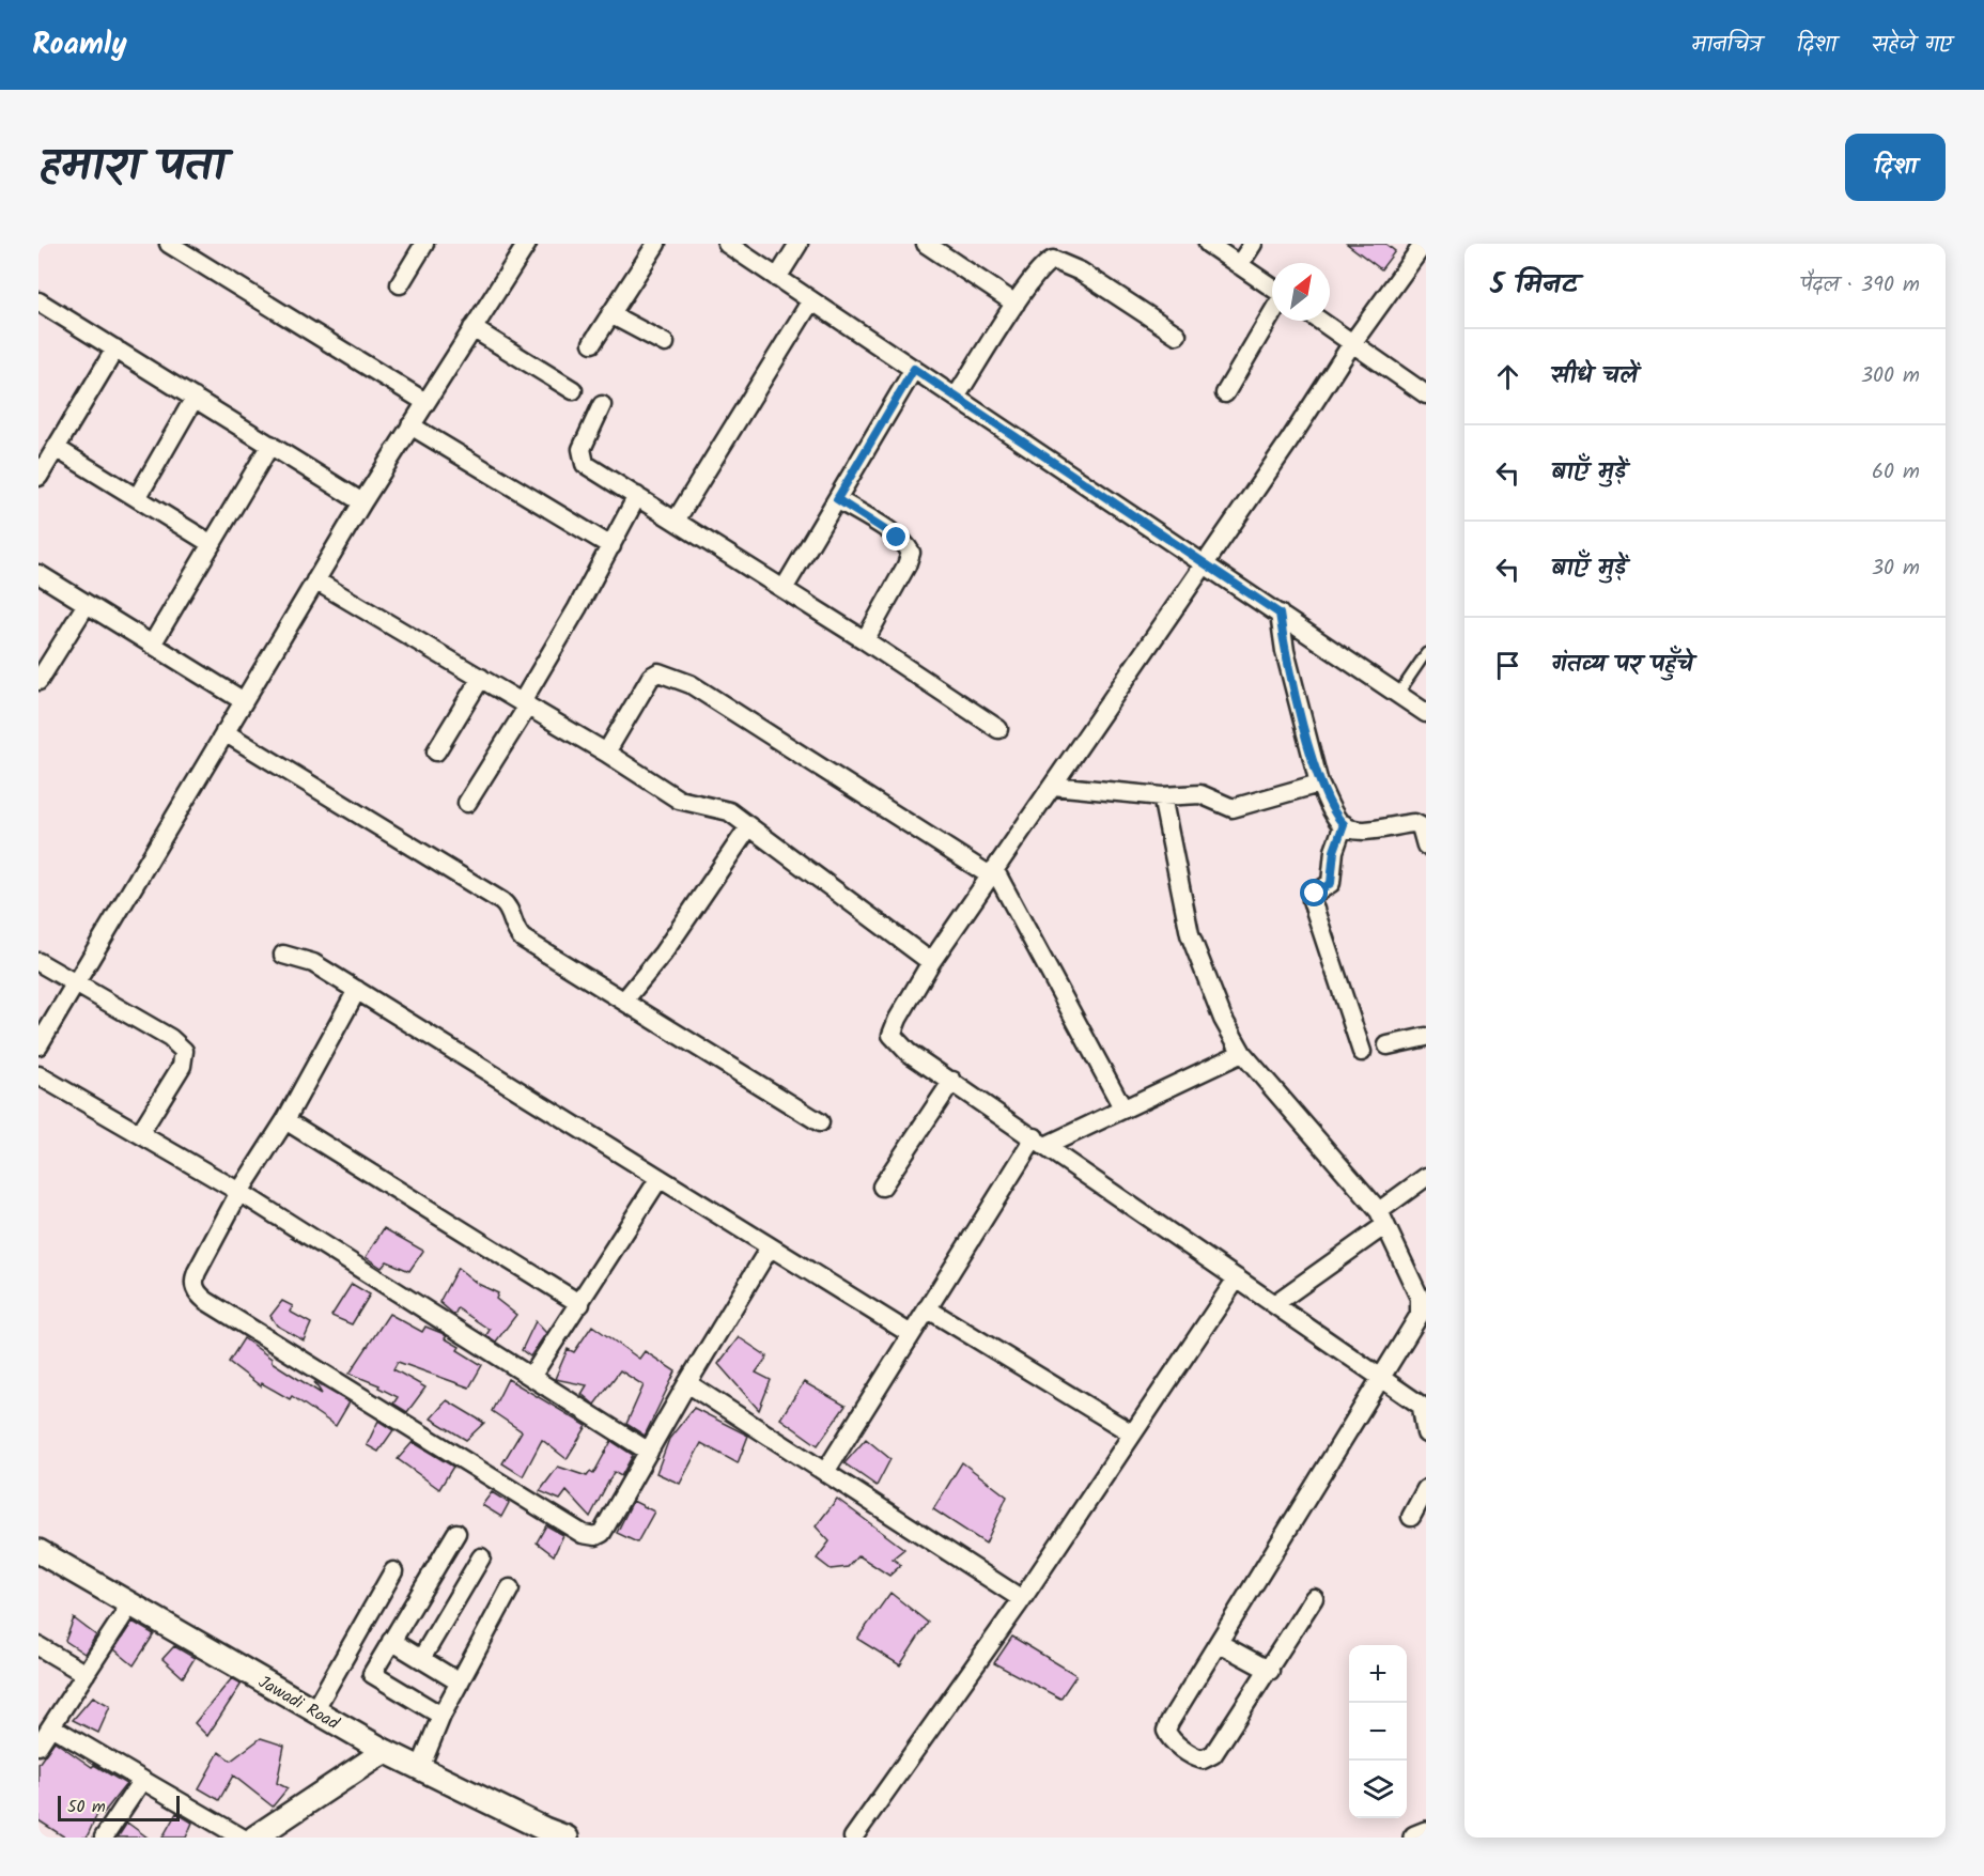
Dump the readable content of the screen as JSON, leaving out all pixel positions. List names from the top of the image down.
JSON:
{
  "streets": {
    "street": ["Jawadi Road"]
  },
  "scale_bar": "50 m",
  "north": "top right",
  "page": {
    "header": "Roamly",
    "nav": ["मानचित्र", "दिशा", "सहेजे गए"],
    "title": "हमारा पता",
    "buttons": "दिशा",
    "heading": ["5 मिनट", "पैदल · 390 m"],
    "list": [
      ["सीधे चलें", "300 m"],
      ["बाएँ मुड़ें", "60 m"],
      ["बाएँ मुड़ें", "30 m"],
      "गंतव्य पर पहुँचे"
    ],
    "map_buttons": ["+", "−"],
    "scale": "50 m"
  }
}
